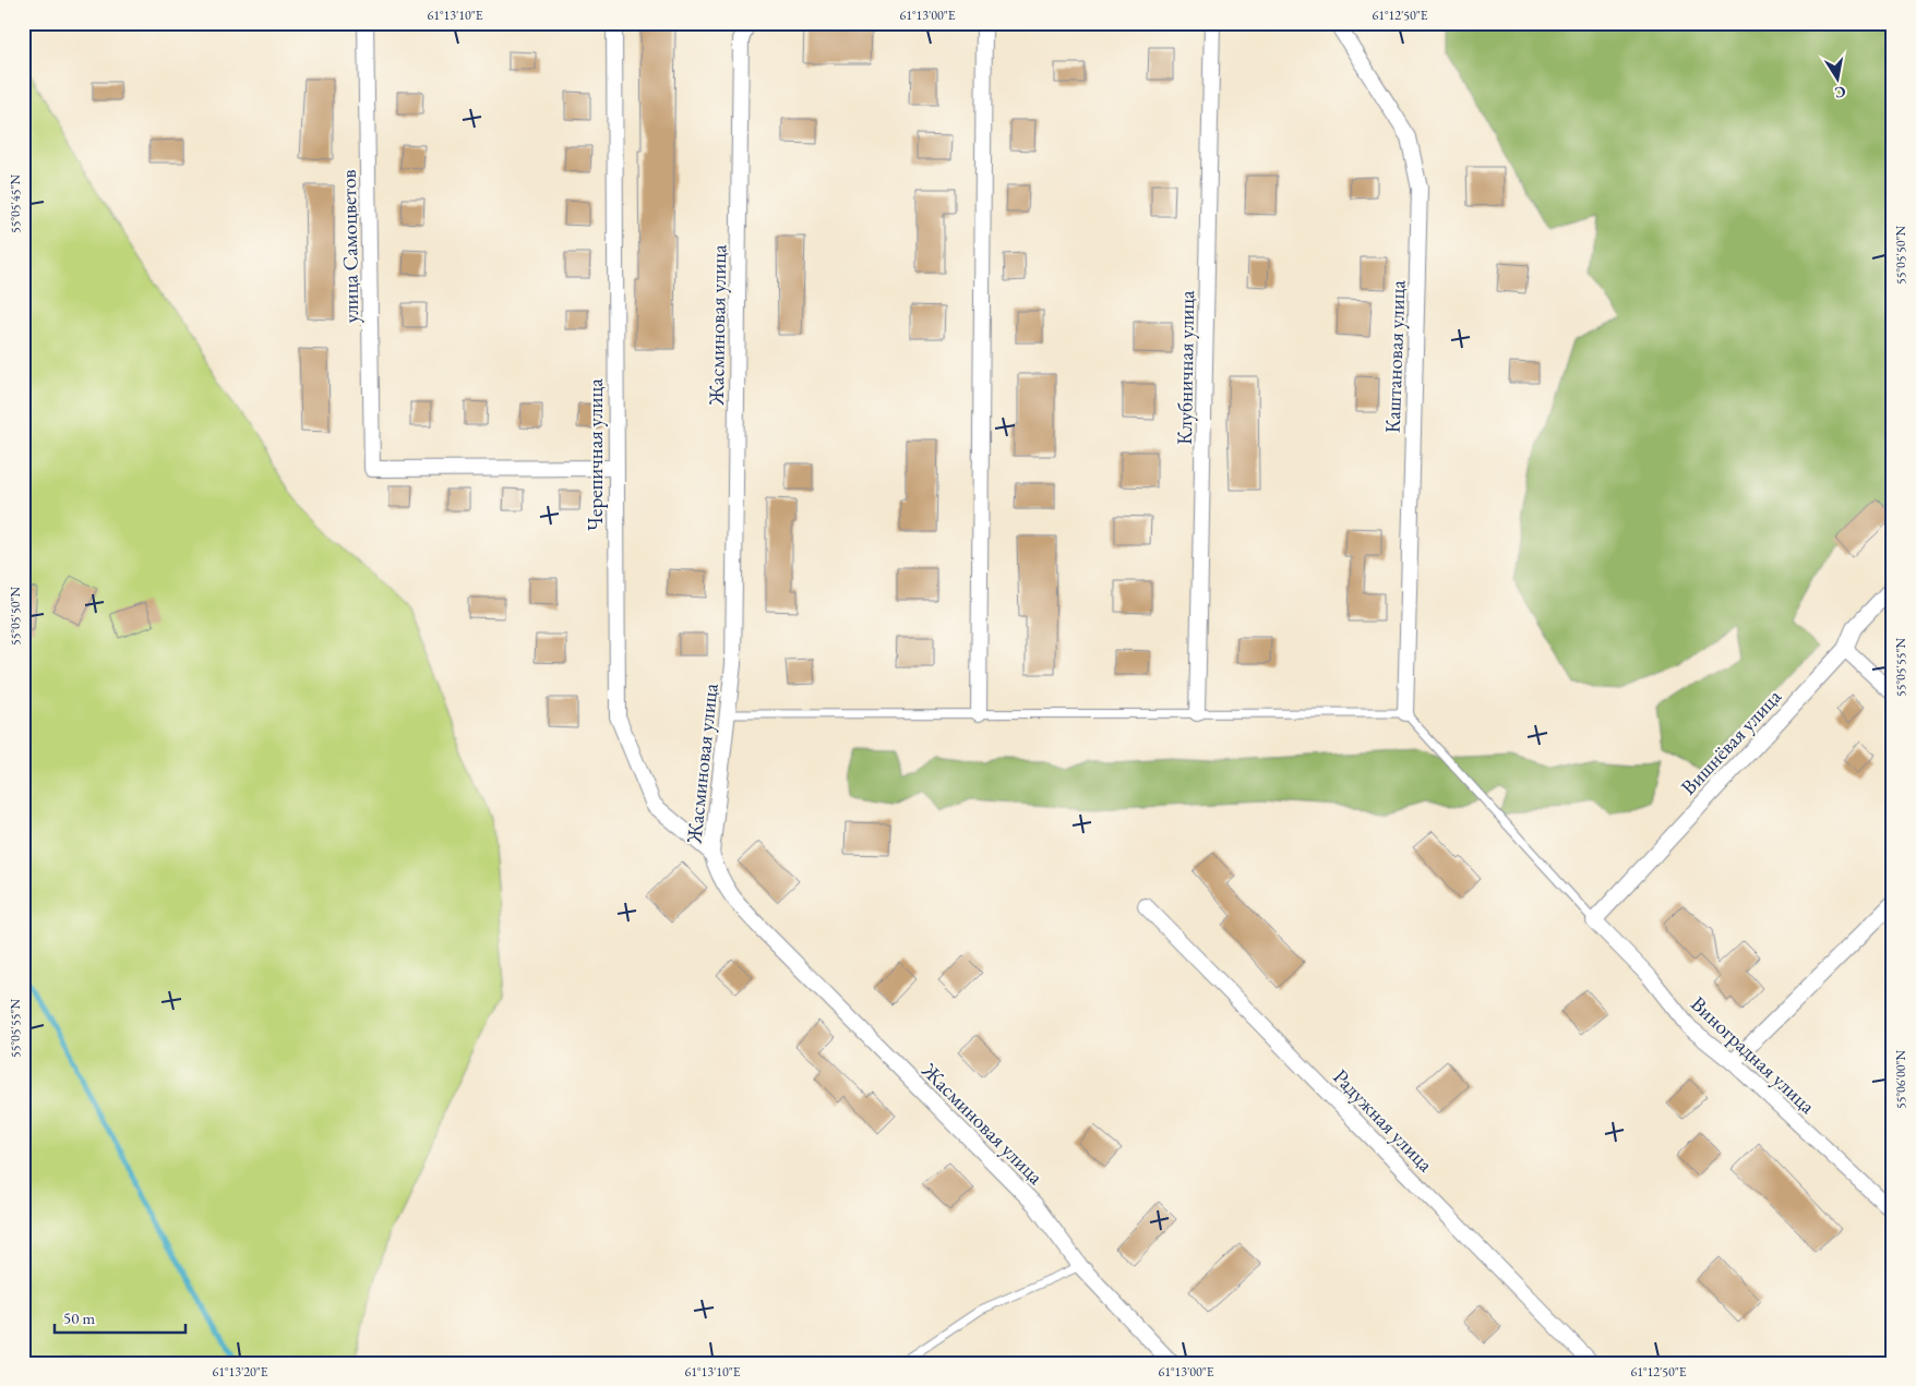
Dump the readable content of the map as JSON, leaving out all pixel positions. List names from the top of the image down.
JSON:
{
  "streets": {
    "street": [
      "улица Самоцветов",
      "Жасминовая улица",
      "Каштановая улица",
      "Клубничная улица",
      "Черепичная улица",
      "Вишнёвая улица",
      "Виноградная улица",
      "Радужная улица"
    ]
  },
  "crossings": [
    ["улица Самоцветов", "Черепичная улица"],
    ["Жасминовая улица", "Черепичная улица"],
    ["Вишнёвая улица", "Виноградная улица"]
  ],
  "scale_bar": "50 m",
  "north": "bottom",
  "coordinates": [
    "61°13'10\"E",
    "61°13'00\"E",
    "61°12'50\"E",
    "55°05'45\"N",
    "55°05'50\"N",
    "55°05'55\"N",
    "55°06'00\"N",
    "61°13'20\"E"
  ]
}
